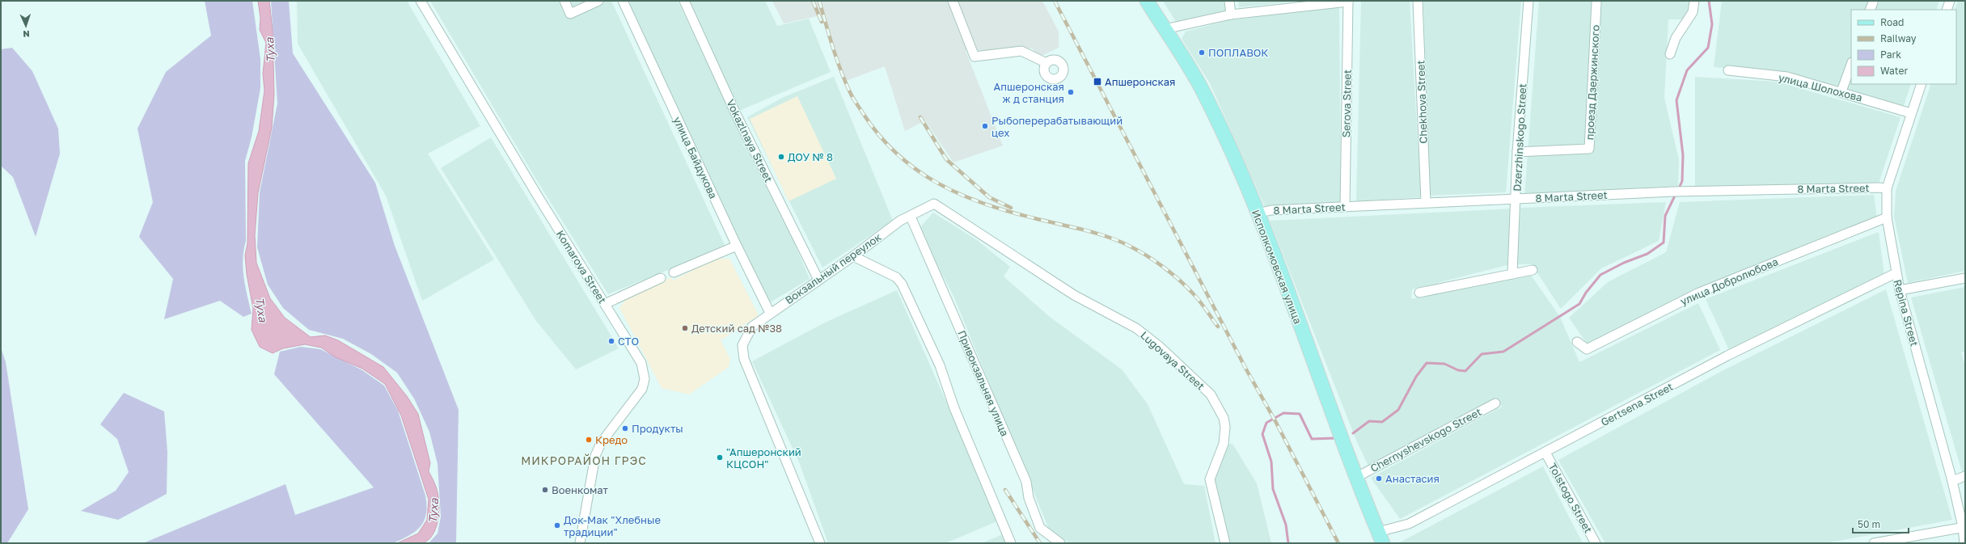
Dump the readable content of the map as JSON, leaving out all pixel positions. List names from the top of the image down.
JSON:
{
  "streets": {
    "main road": ["Исполкомовская улица"],
    "street": [
      "проезд Дзержинского",
      "улица Шолохова",
      "Chekhova Street",
      "Serova Street",
      "Dzerzhinskogo Street",
      "Vokazlnaya Street",
      "улица Байдукова",
      "8 Marta Street",
      "Komarova Street",
      "Вокзальный переулок",
      "улица Добролюбова",
      "Repina Street",
      "Lugovaya Street",
      "Привокзальная улица",
      "Gertsena Street",
      "Chernyshevskogo Street",
      "Tolstogo Street"
    ]
  },
  "crossings": [
    ["проезд Дзержинского", "Dzerzhinskogo Street"],
    ["улица Шолохова", "Repina Street"],
    ["Chekhova Street", "8 Marta Street"],
    ["Serova Street", "8 Marta Street"],
    ["Dzerzhinskogo Street", "8 Marta Street"],
    ["Vokazlnaya Street", "Вокзальный переулок"],
    ["улица Байдукова", "Вокзальный переулок"],
    ["8 Marta Street", "Исполкомовская улица"],
    ["8 Marta Street", "Repina Street"],
    ["Исполкомовская улица", "Gertsena Street"],
    ["Исполкомовская улица", "Chernyshevskogo Street"],
    ["Вокзальный переулок", "Lugovaya Street"],
    ["Вокзальный переулок", "Привокзальная улица"],
    ["улица Добролюбова", "Repina Street"],
    ["Repina Street", "Gertsena Street"],
    ["Gertsena Street", "Tolstogo Street"]
  ],
  "districts": ["МИКРОРАЙОН ГРЭС"],
  "water": ["Туха"],
  "places": {
    "other": [
      "ПОПЛАВОК",
      "Апшеронская ж д станция",
      "Рыбоперерабатывающий цех",
      "ДОУ № 8",
      "Детский сад №38",
      "СТО",
      "Продукты",
      "Кредо",
      "\"Апшеронский КЦСОН\"",
      "Анастасия",
      "Военкомат",
      "Док-Мак \"Хлебные традиции\""
    ],
    "transit": ["Апшеронская"]
  },
  "legend": [
    "Road",
    "Railway",
    "Park",
    "Water"
  ],
  "scale_bar": "50 m",
  "north": "bottom"
}
